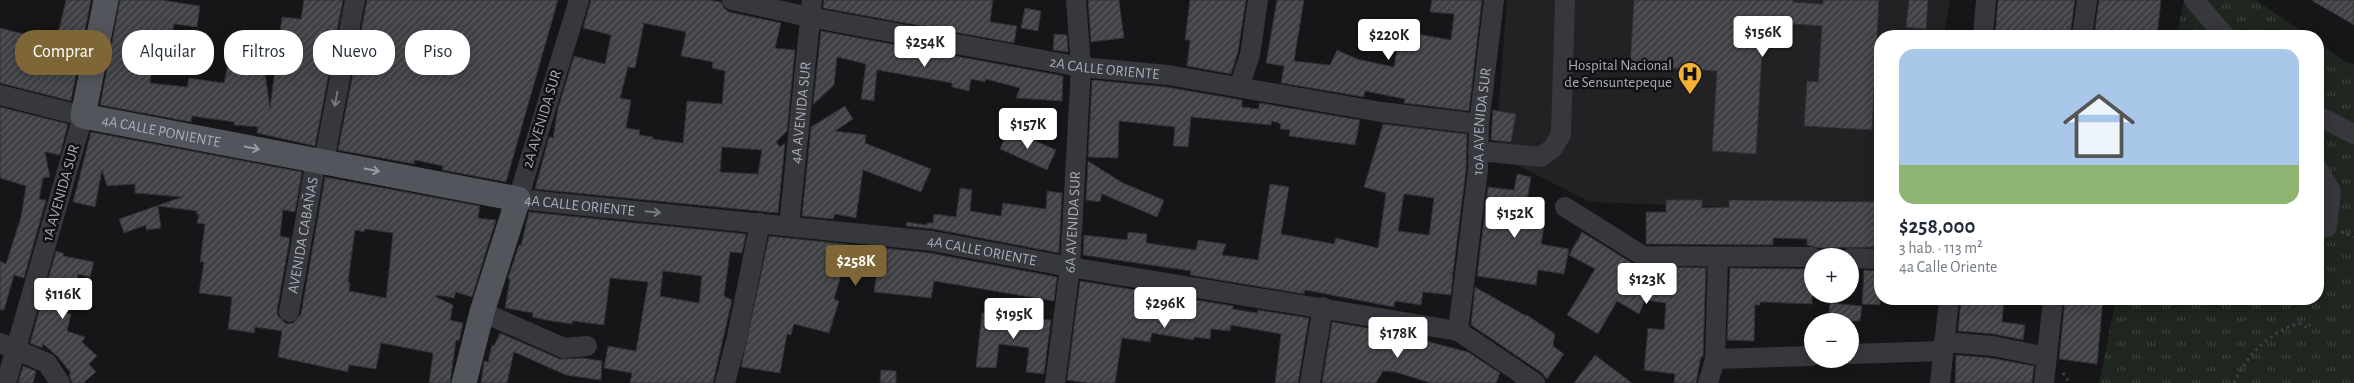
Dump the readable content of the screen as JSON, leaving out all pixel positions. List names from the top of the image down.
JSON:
{
  "streets": {
    "main road": [
      "2A AVENIDA SUR",
      "4A CALLE PONIENTE",
      "1A AVENIDA SUR",
      "4A CALLE ORIENTE"
    ],
    "street": [
      "2A CALLE ORIENTE",
      "4A AVENIDA SUR",
      "10A AVENIDA SUR",
      "6A AVENIDA SUR",
      "AVENIDA CABAÑAS"
    ]
  },
  "crossings": [
    ["2A CALLE ORIENTE", "4A AVENIDA SUR"],
    ["2A CALLE ORIENTE", "10A AVENIDA SUR"],
    ["2A CALLE ORIENTE", "6A AVENIDA SUR"],
    ["4A AVENIDA SUR", "4A CALLE ORIENTE"],
    ["2A AVENIDA SUR", "4A CALLE ORIENTE"],
    ["10A AVENIDA SUR", "4A CALLE ORIENTE"],
    ["4A CALLE PONIENTE", "1A AVENIDA SUR"],
    ["4A CALLE PONIENTE", "4A CALLE ORIENTE"],
    ["4A CALLE PONIENTE", "AVENIDA CABAÑAS"],
    ["4A CALLE ORIENTE", "6A AVENIDA SUR"],
    ["4A CALLE ORIENTE", "AVENIDA CABAÑAS"]
  ],
  "one_way": ["4A CALLE PONIENTE", "4A CALLE ORIENTE", "AVENIDA CABAÑAS"],
  "places": {
    "hospital": ["Hospital Nacional de Sensuntepeque"]
  },
  "page": {
    "price": [
      "$156K",
      "$220K",
      "$254K",
      "$157K",
      "$152K",
      "$258K",
      "$123K",
      "$116K",
      "$296K",
      "$195K",
      "$178K"
    ],
    "chip": [
      "Comprar",
      "Alquilar",
      "Filtros",
      "Nuevo",
      "Piso"
    ],
    "list": [
      {
        "name": "$258,000",
        "note": "3 hab. · 113 m² · 4a Calle Oriente"
      }
    ],
    "map_buttons": ["+", "−"]
  }
}
